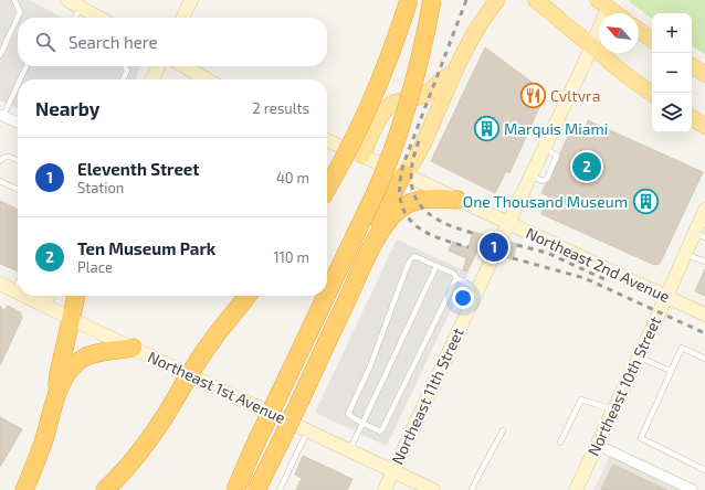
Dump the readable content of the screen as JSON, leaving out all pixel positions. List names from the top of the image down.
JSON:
{
  "streets": {
    "main road": [
      "Northeast 2nd Avenue",
      "Northeast 10th Street",
      "Northeast 1st Avenue",
      "Northeast 11th Street"
    ]
  },
  "crossings": [
    ["Northeast 2nd Avenue", "Northeast 10th Street"],
    ["Northeast 1st Avenue", "Northeast 11th Street"]
  ],
  "places": {
    "restaurant": ["Cvltvra"],
    "building": ["Marquis Miami", "One Thousand Museum"]
  },
  "north": "top left",
  "page": {
    "map_buttons": ["+", "−"],
    "search": "Search here",
    "heading": ["Nearby", "2 results"],
    "list": [
      {
        "mark": "1",
        "name": "Eleventh Street",
        "note": "Station",
        "value": "40 m"
      },
      {
        "mark": "2",
        "name": "Ten Museum Park",
        "note": "Place",
        "value": "110 m"
      }
    ],
    "pins": ["2", "1"]
  }
}
